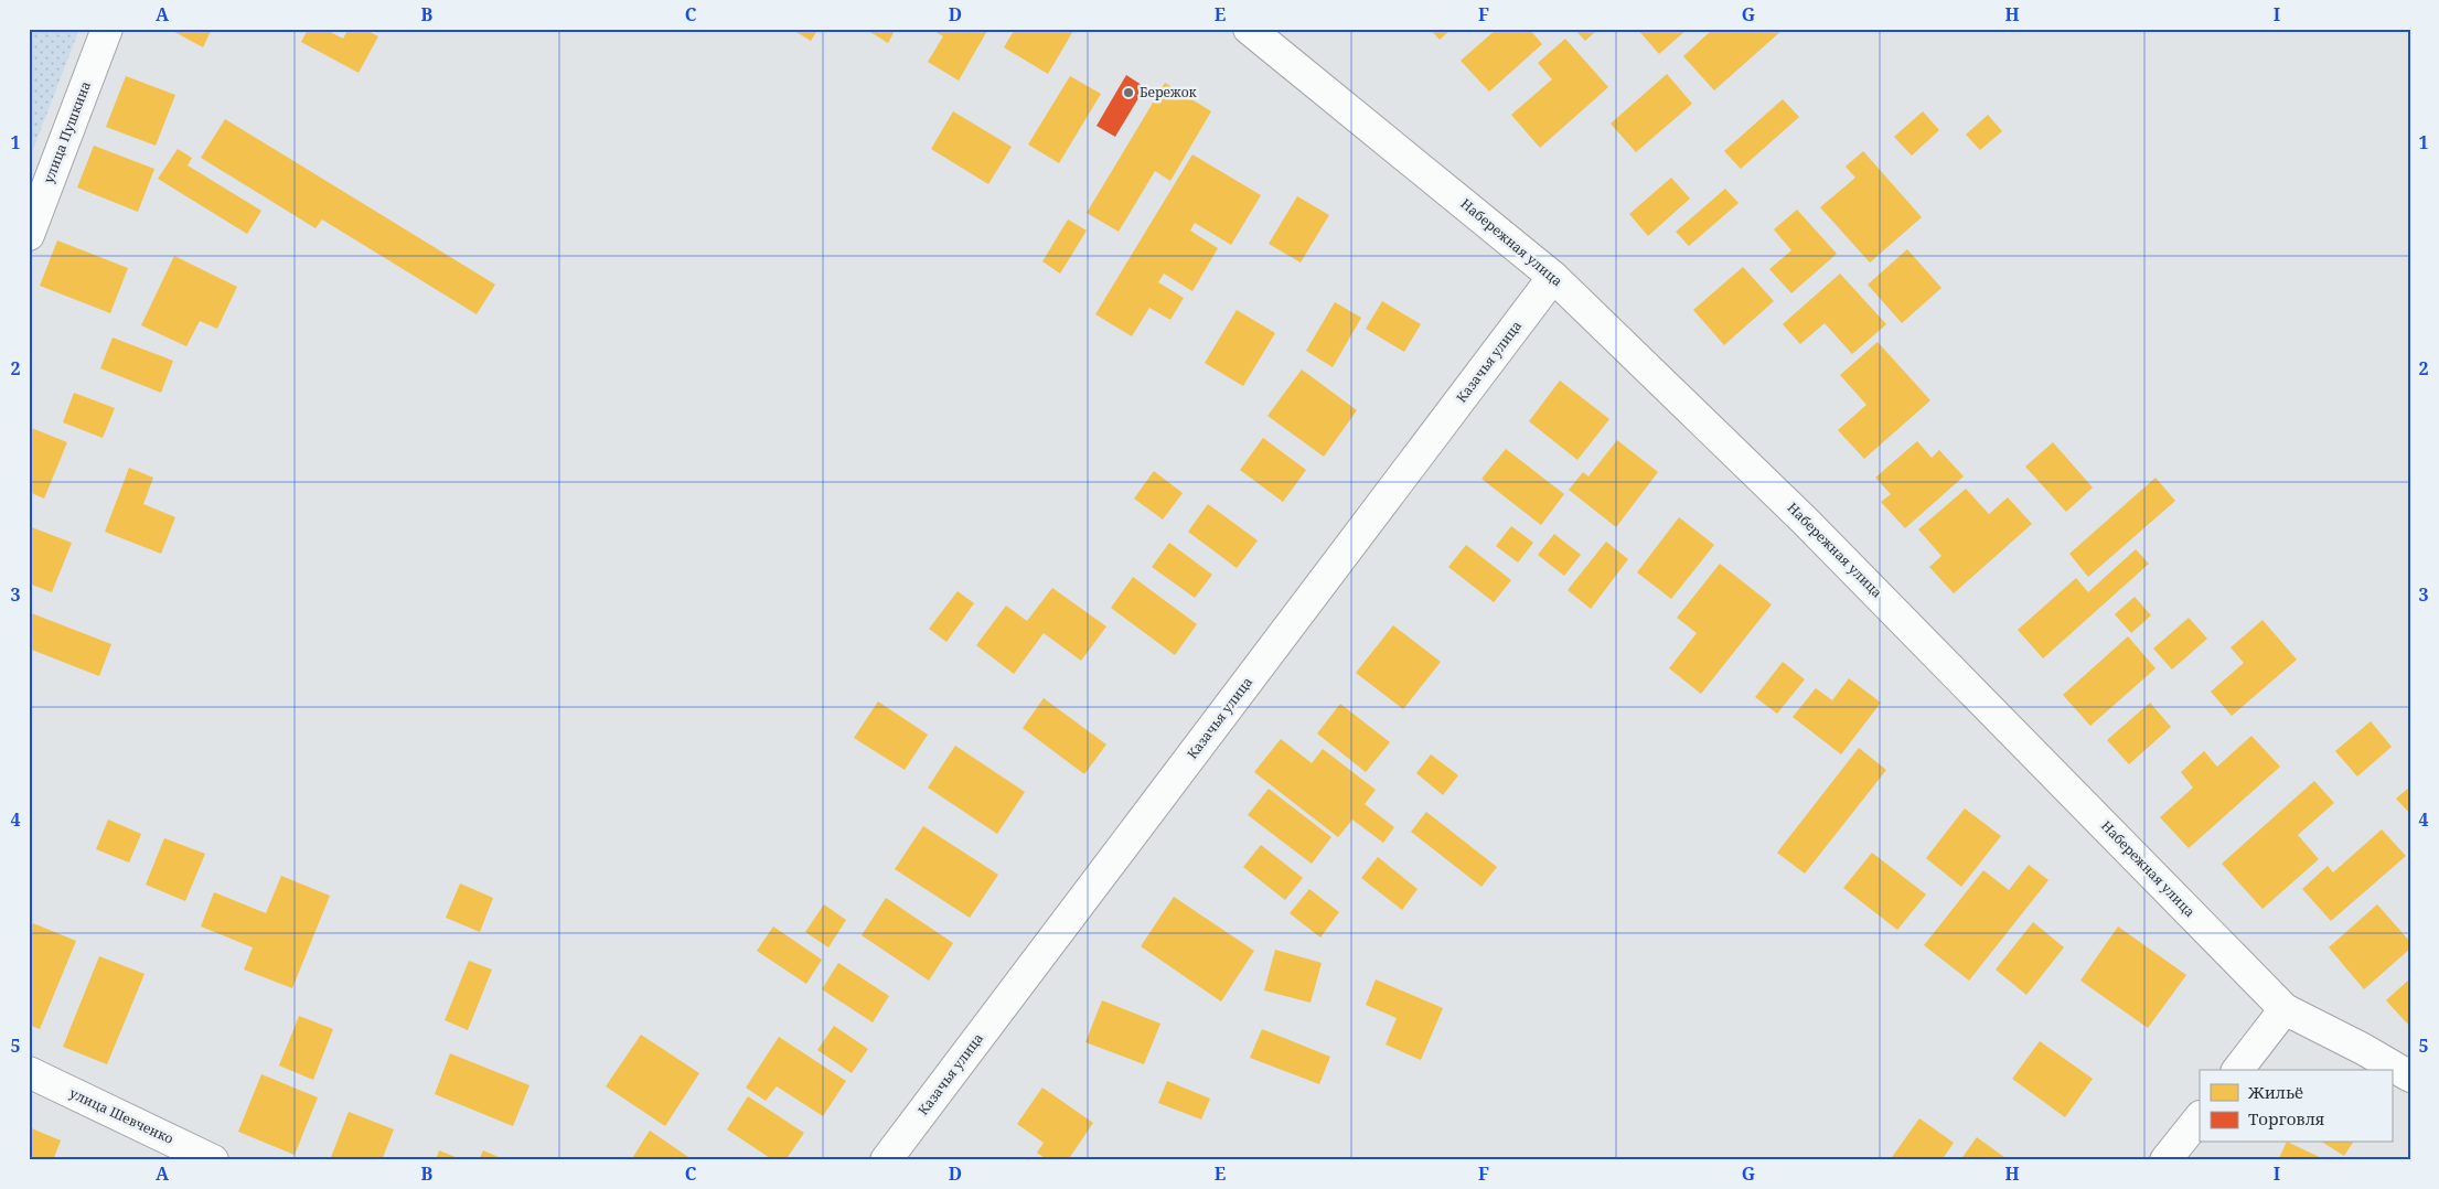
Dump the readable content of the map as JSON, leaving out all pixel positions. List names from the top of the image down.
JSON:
{
  "streets": {
    "street": [
      "улица Пушкина",
      "Набережная улица",
      "Казачья улица",
      "улица Шевченко"
    ]
  },
  "crossings": [
    ["Набережная улица", "Казачья улица"]
  ],
  "places": ["Бережок"],
  "legend": ["Жильё", "Торговля"],
  "grid": {
    "columns": [
      "A",
      "B",
      "C",
      "D",
      "E",
      "F",
      "G",
      "H",
      "I"
    ],
    "rows": [
      "1",
      "2",
      "3",
      "4",
      "5"
    ]
  }
}
